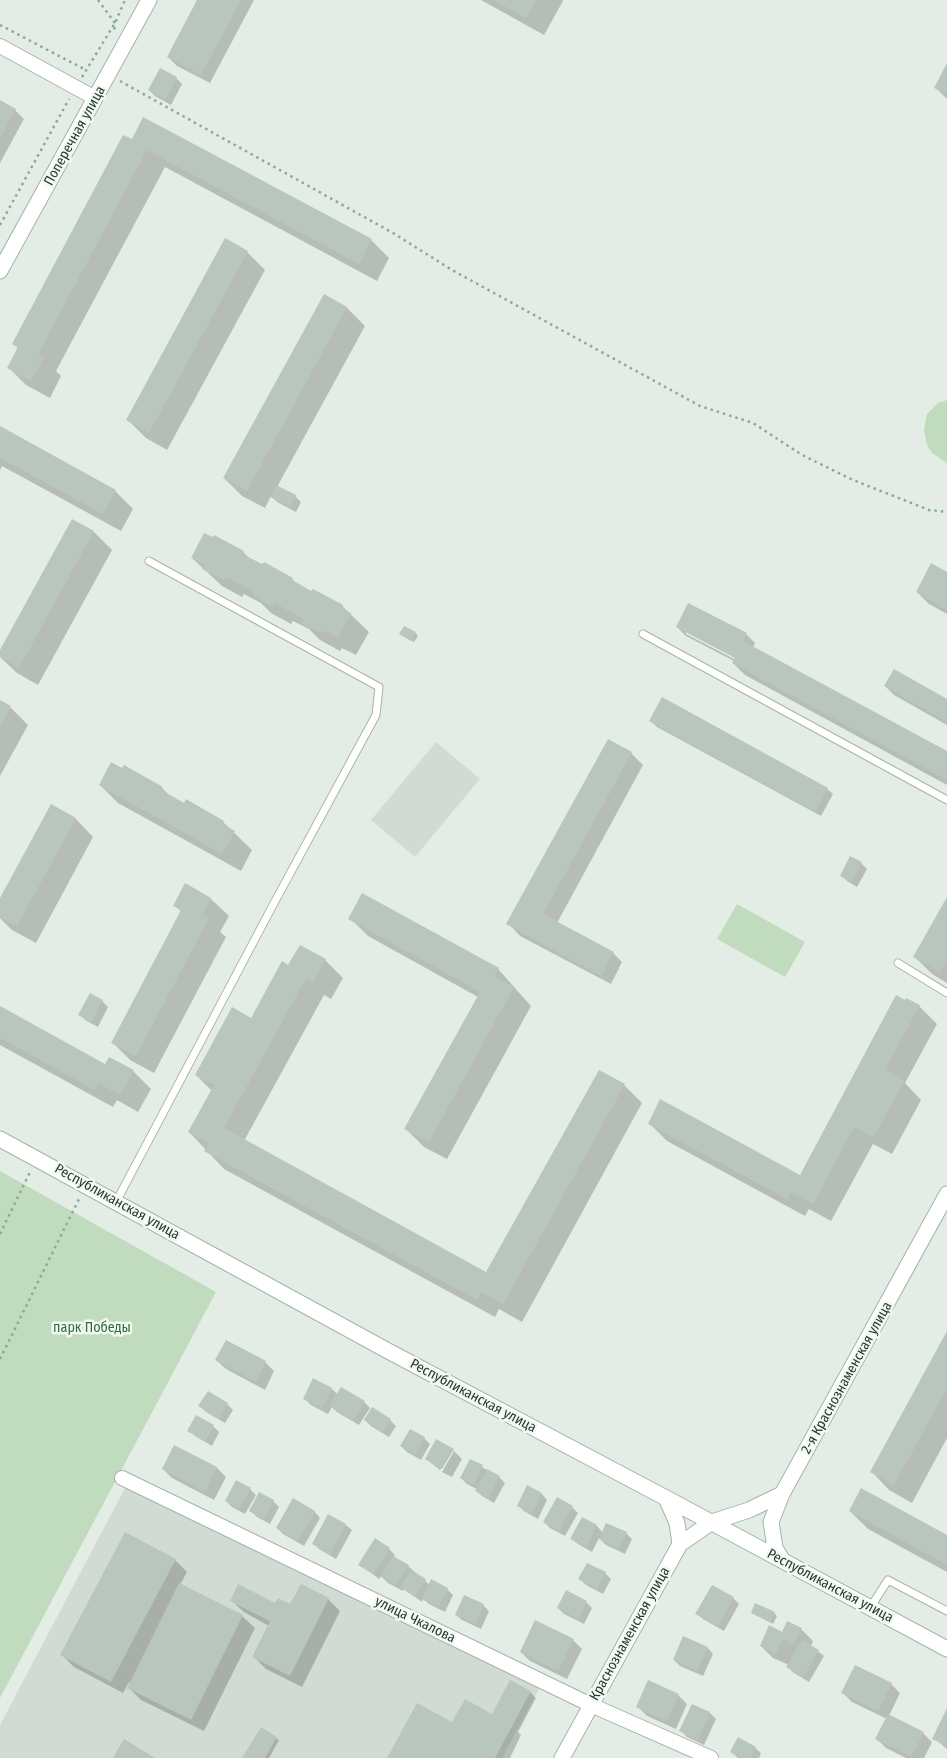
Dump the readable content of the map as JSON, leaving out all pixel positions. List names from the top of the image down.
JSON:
{
  "streets": {
    "street": [
      "Поперечная улица",
      "Республиканская улица",
      "2-я Краснознаменская улица",
      "улица Чкалова",
      "Краснознаменская улица"
    ]
  },
  "crossings": [
    ["Республиканская улица", "2-я Краснознаменская улица"],
    ["Республиканская улица", "Краснознаменская улица"],
    ["улица Чкалова", "Краснознаменская улица"]
  ],
  "parks": ["парк Победы"]
}
